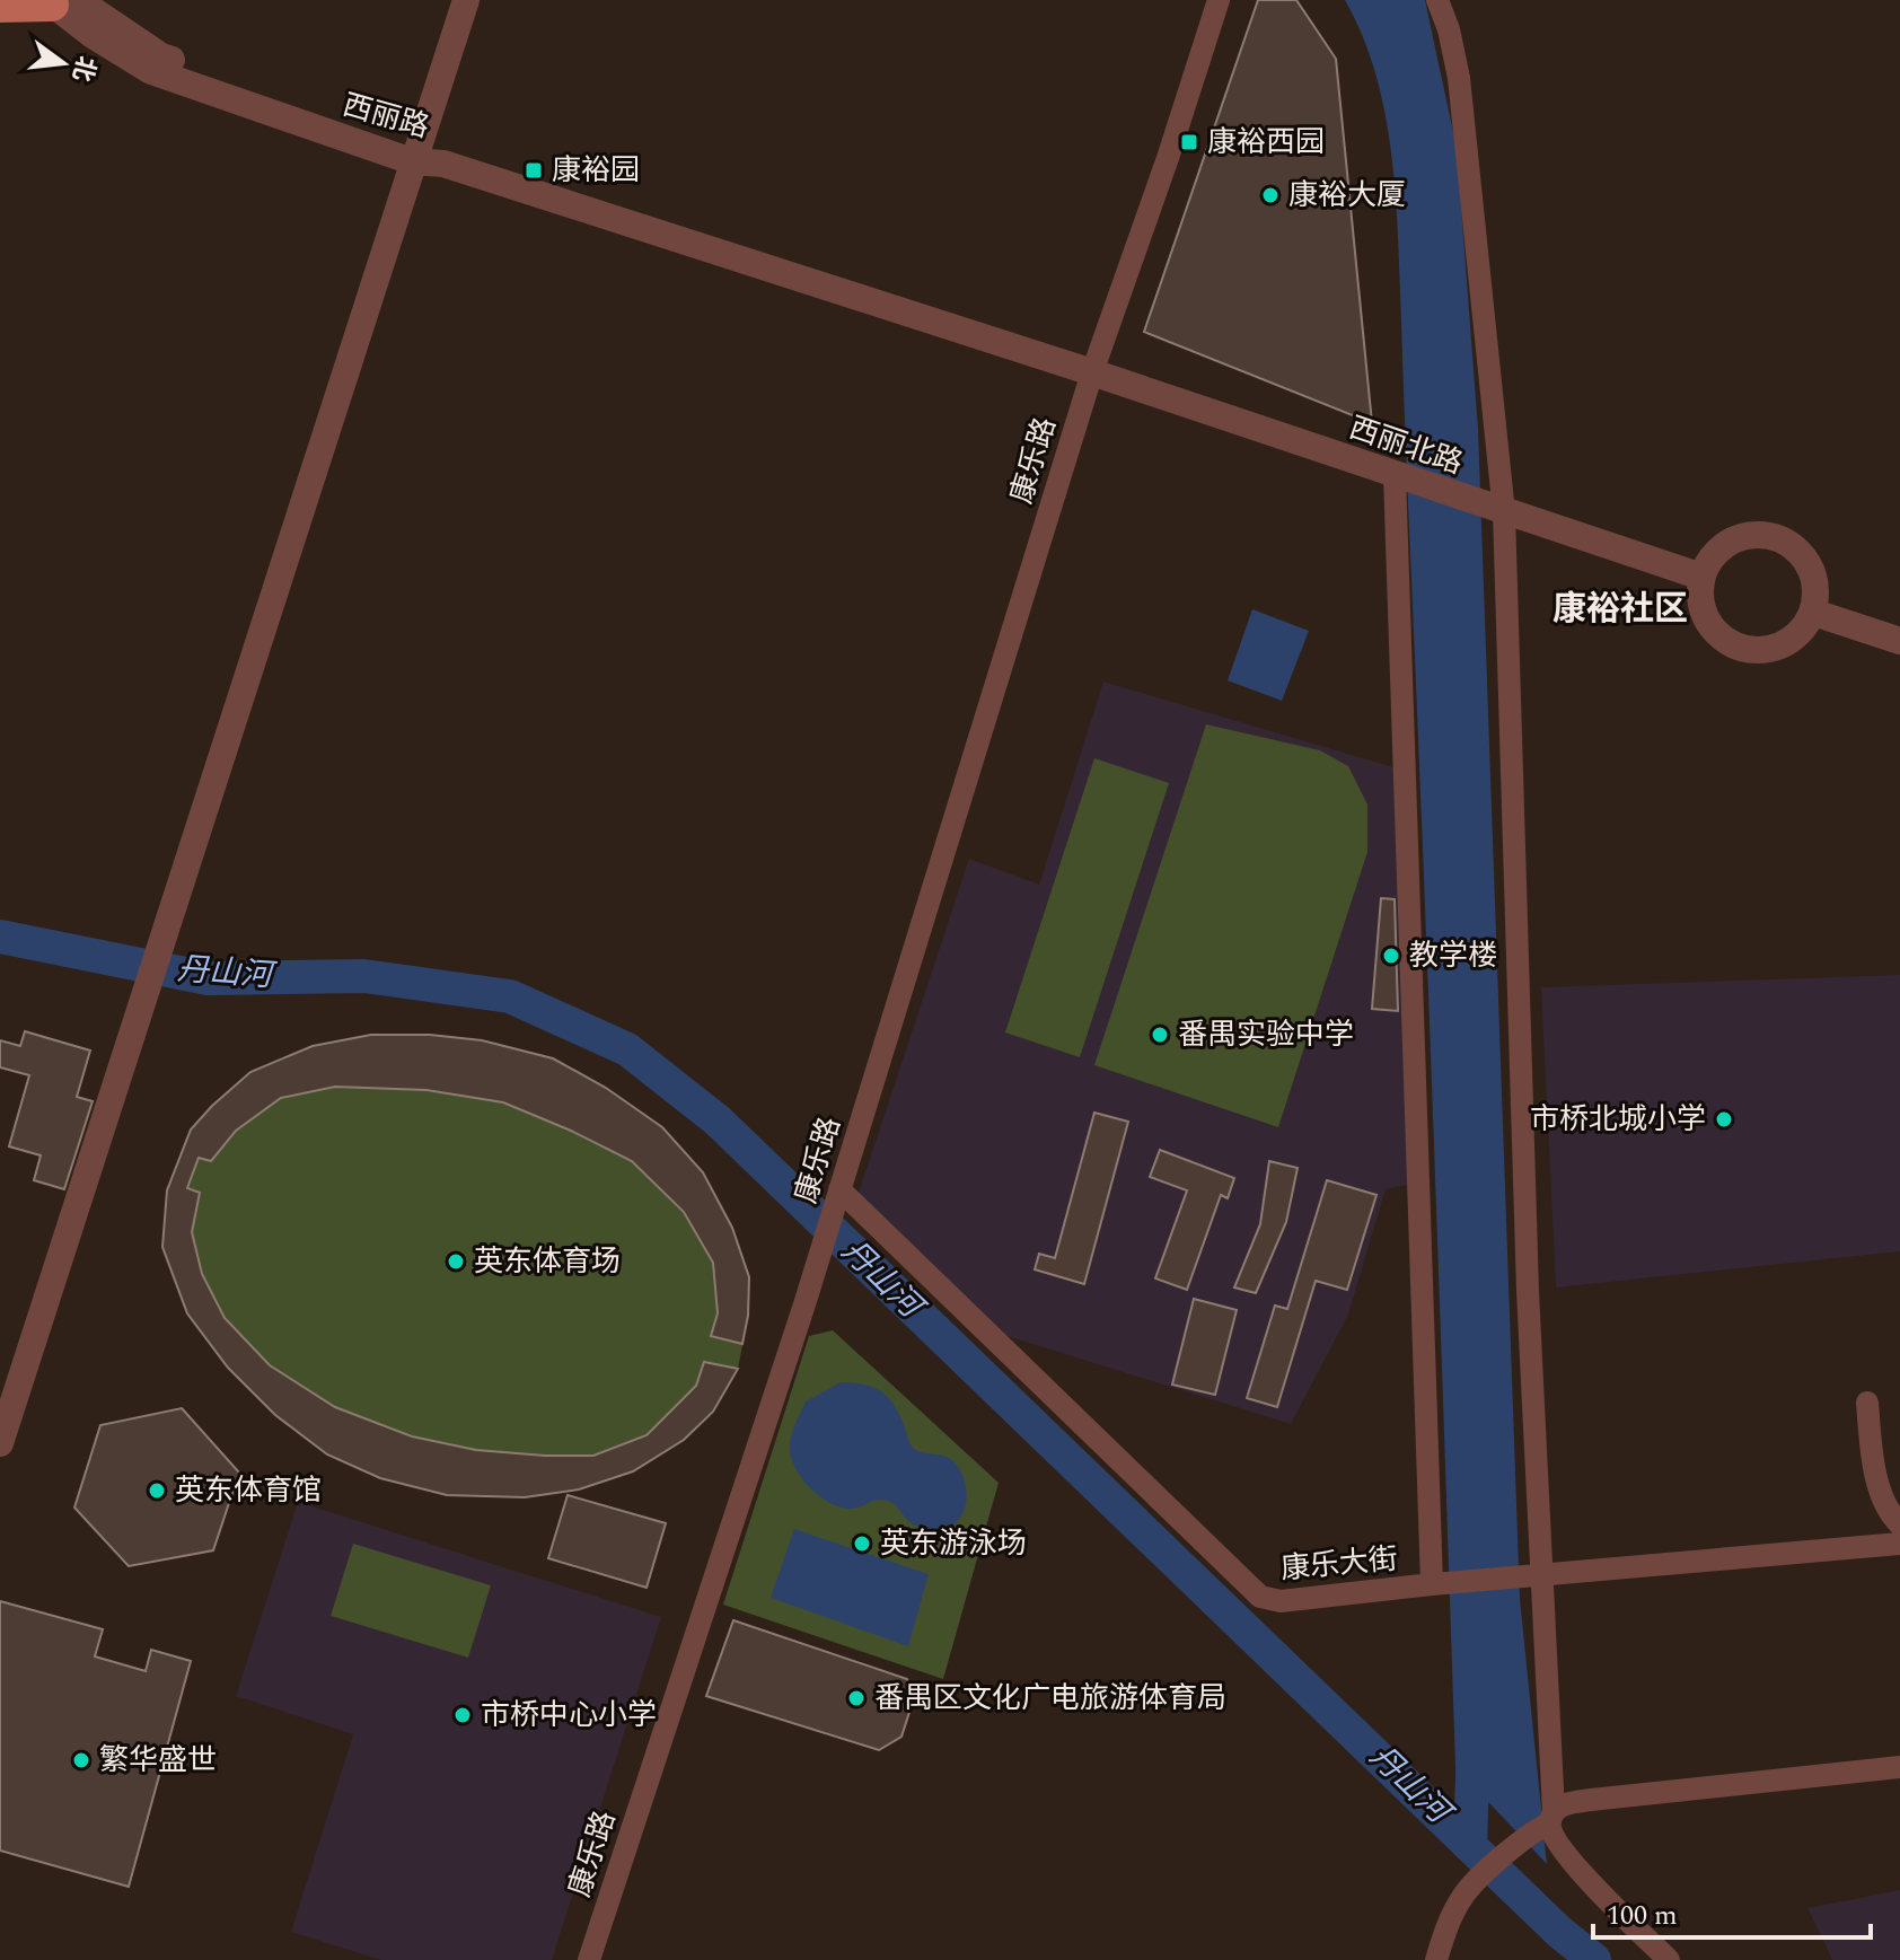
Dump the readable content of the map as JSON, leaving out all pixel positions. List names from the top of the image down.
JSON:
{
  "streets": {
    "street": [
      "西丽路",
      "西丽北路",
      "康乐路",
      "康乐大街"
    ]
  },
  "crossings": [
    ["西丽路", "西丽北路"],
    ["西丽路", "康乐路"],
    ["西丽北路", "康乐路"],
    ["康乐路", "康乐大街"]
  ],
  "districts": ["康裕社区"],
  "water": ["丹山河"],
  "places": {
    "transit": ["康裕西园", "康裕园"],
    "other": [
      "康裕大厦",
      "教学楼",
      "番禺实验中学",
      "市桥北城小学",
      "英东体育场",
      "英东体育馆",
      "英东游泳场",
      "番禺区文化广电旅游体育局",
      "市桥中心小学",
      "繁华盛世"
    ]
  },
  "scale_bar": "100 m",
  "north": "right"
}
